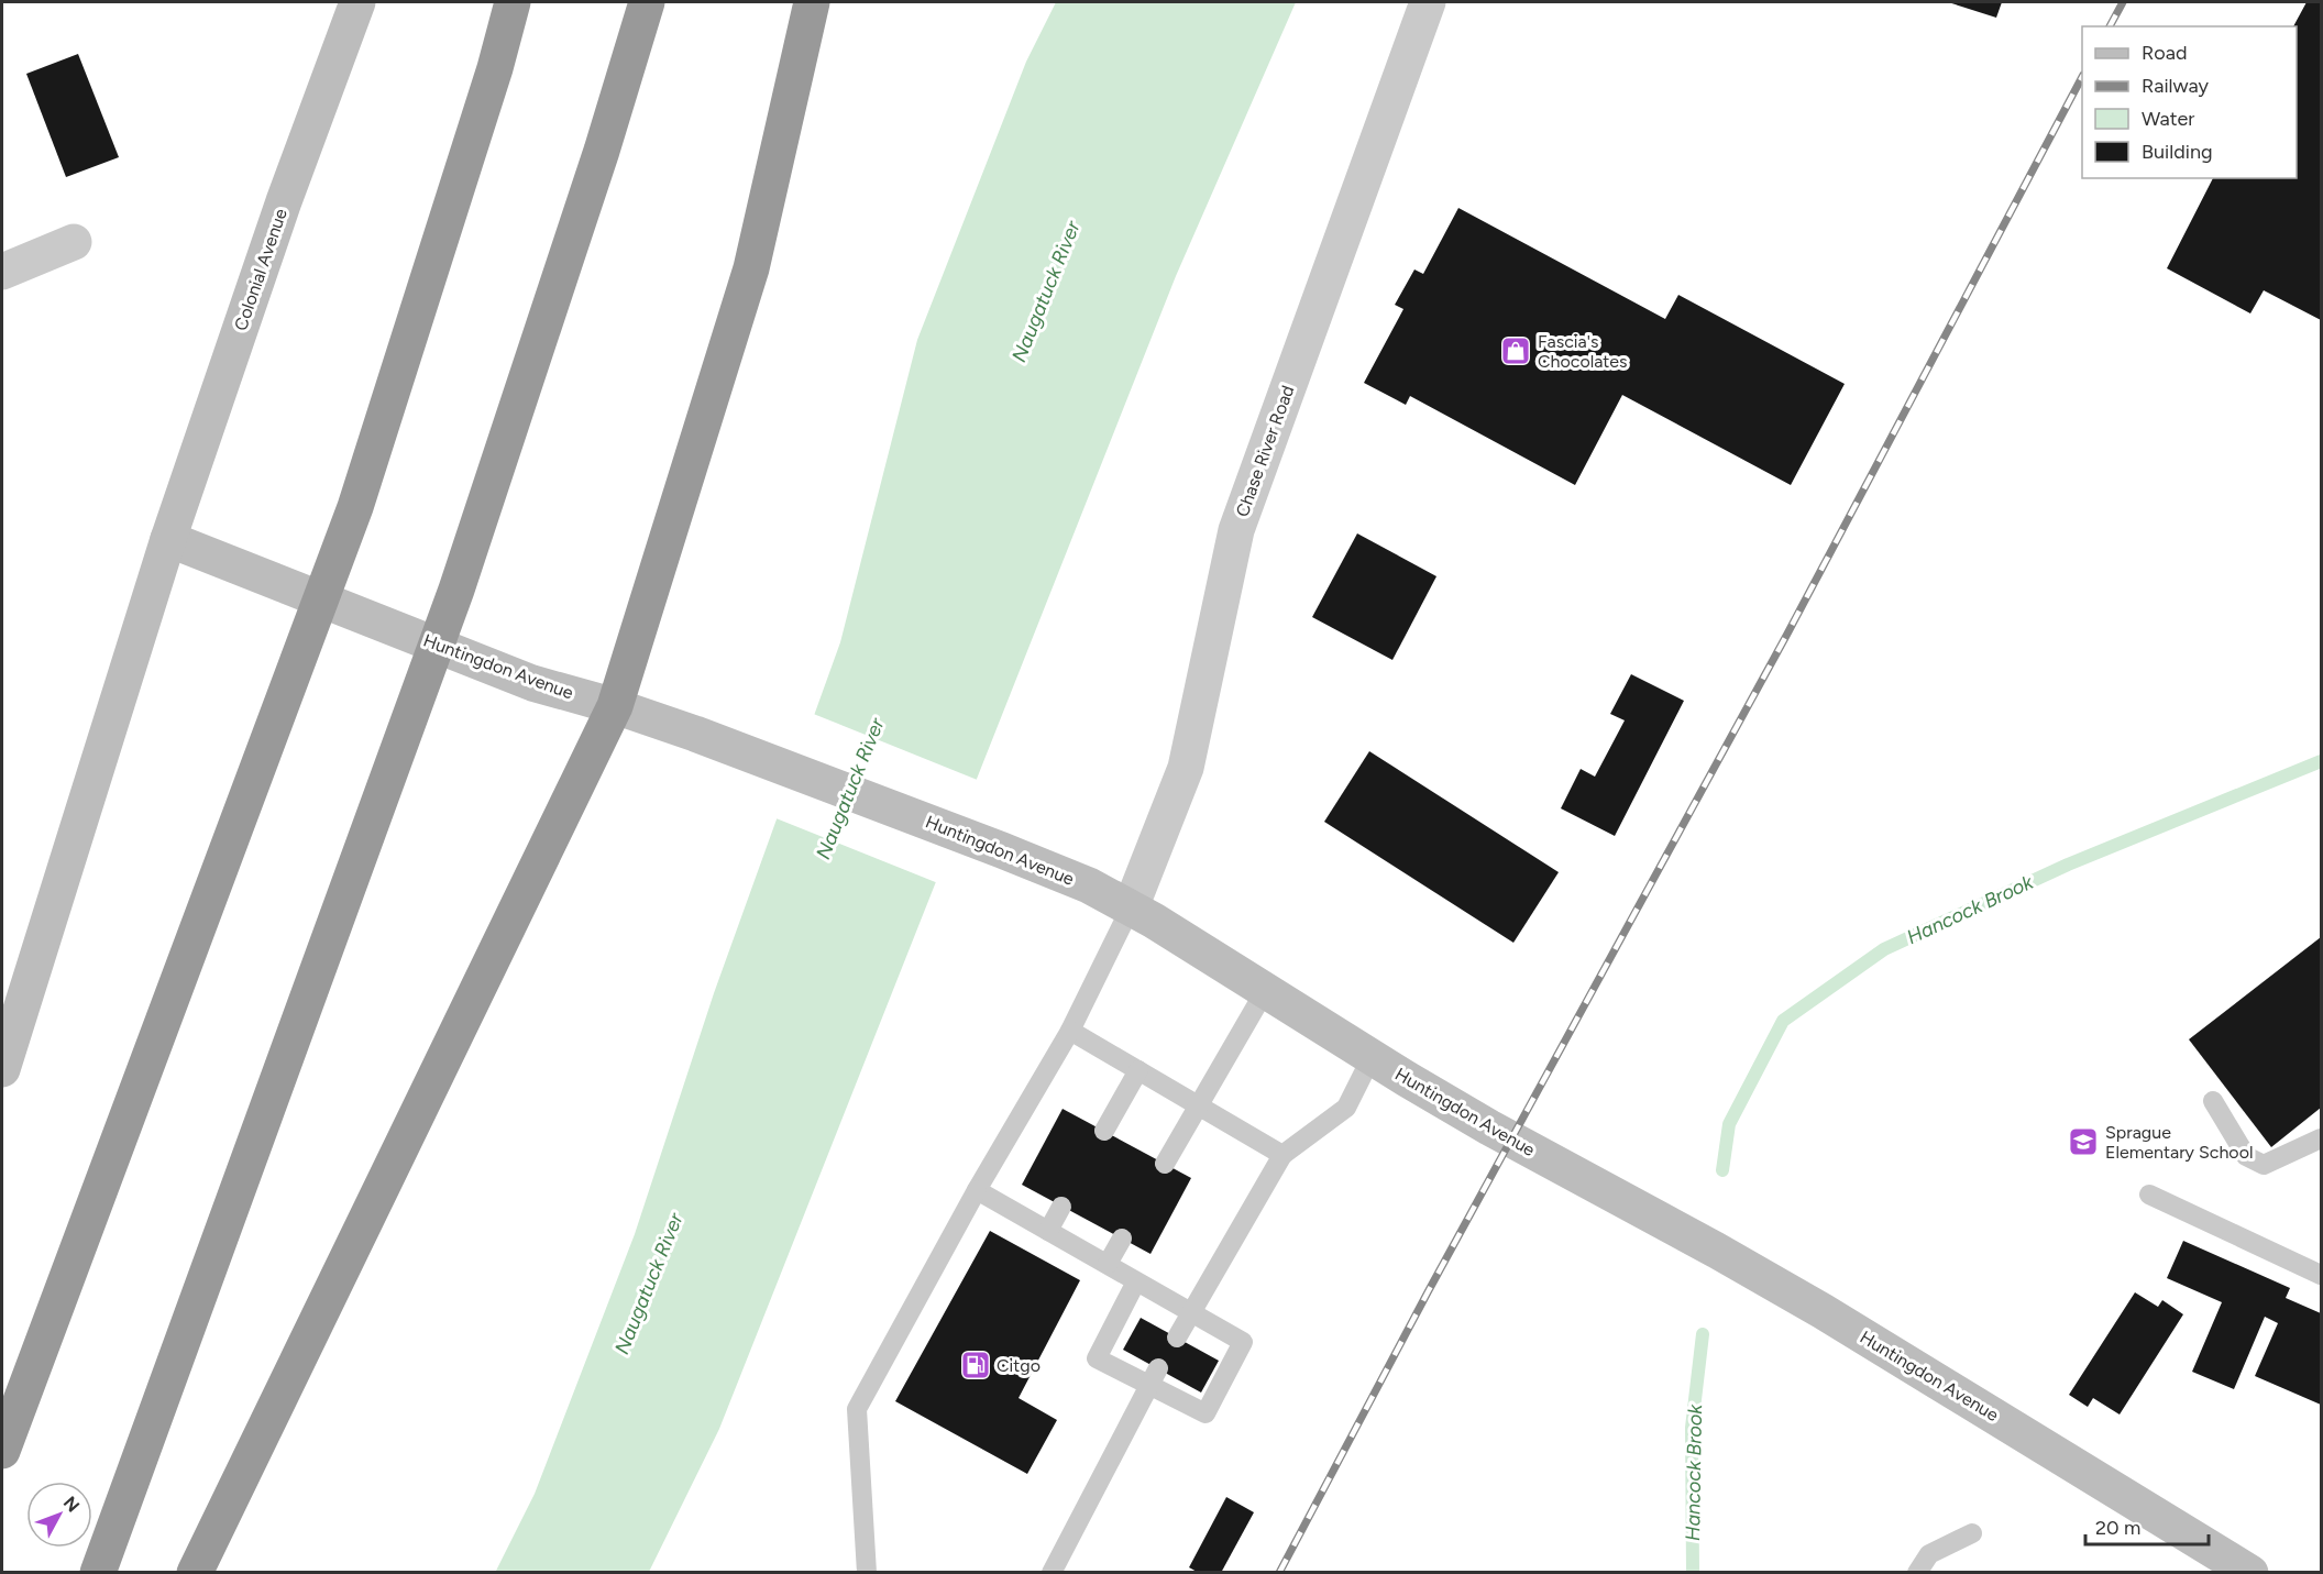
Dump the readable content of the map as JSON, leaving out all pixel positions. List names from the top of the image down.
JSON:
{
  "streets": {
    "main road": ["Colonial Avenue", "Huntingdon Avenue"],
    "street": ["Chase River Road"]
  },
  "crossings": [
    ["Colonial Avenue", "Huntingdon Avenue"],
    ["Chase River Road", "Huntingdon Avenue"]
  ],
  "water": ["Naugatuck River", "Hancock Brook"],
  "places": {
    "shop": ["Fascia's Chocolates"],
    "school or university": ["Sprague Elementary School"],
    "fuel station": ["Citgo"]
  },
  "legend": [
    "Road",
    "Railway",
    "Water",
    "Building"
  ],
  "scale_bar": "20 m",
  "north": "top right"
}
